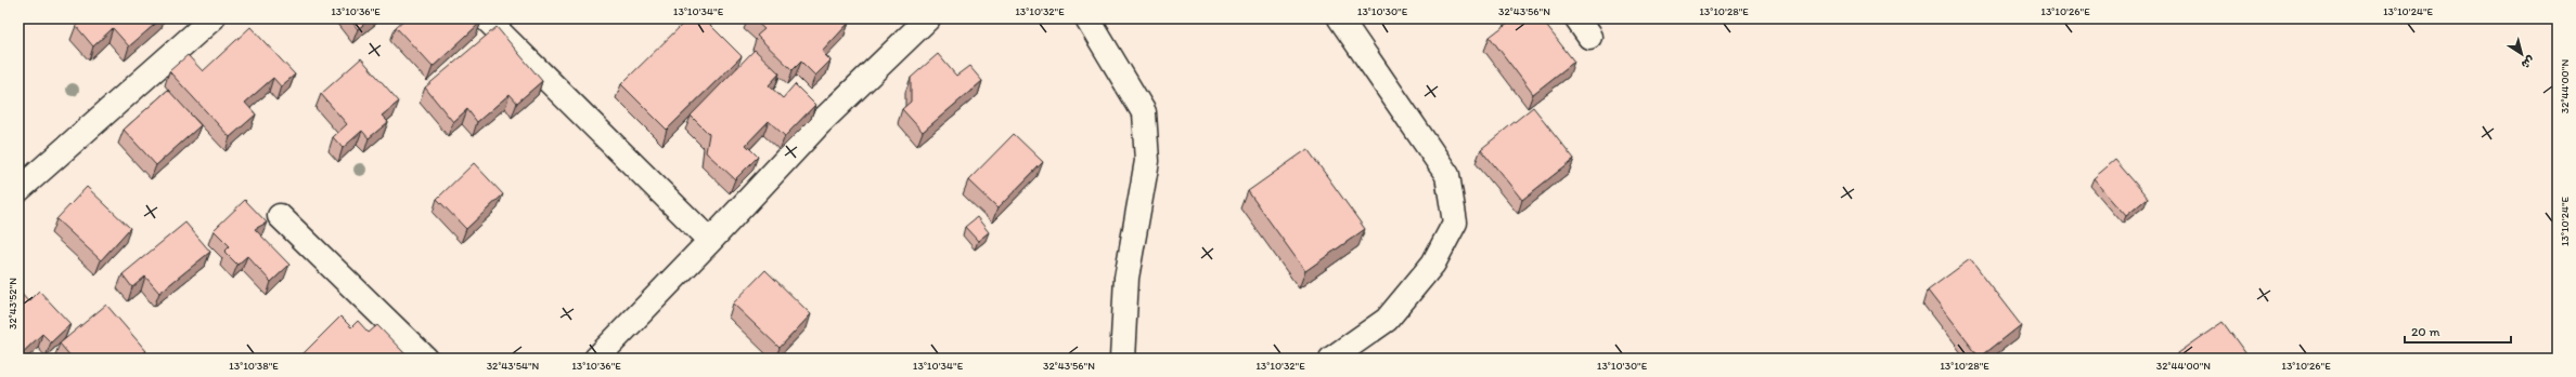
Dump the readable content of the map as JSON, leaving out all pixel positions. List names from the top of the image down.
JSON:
{
  "scale_bar": "20 m",
  "north": "bottom right",
  "coordinates": [
    "13°10'36\"E",
    "13°10'34\"E",
    "13°10'32\"E",
    "13°10'30\"E",
    "32°43'56\"N",
    "13°10'28\"E",
    "13°10'26\"E",
    "13°10'24\"E",
    "32°44'00\"N",
    "32°43'52\"N",
    "13°10'38\"E",
    "32°43'54\"N"
  ]
}
